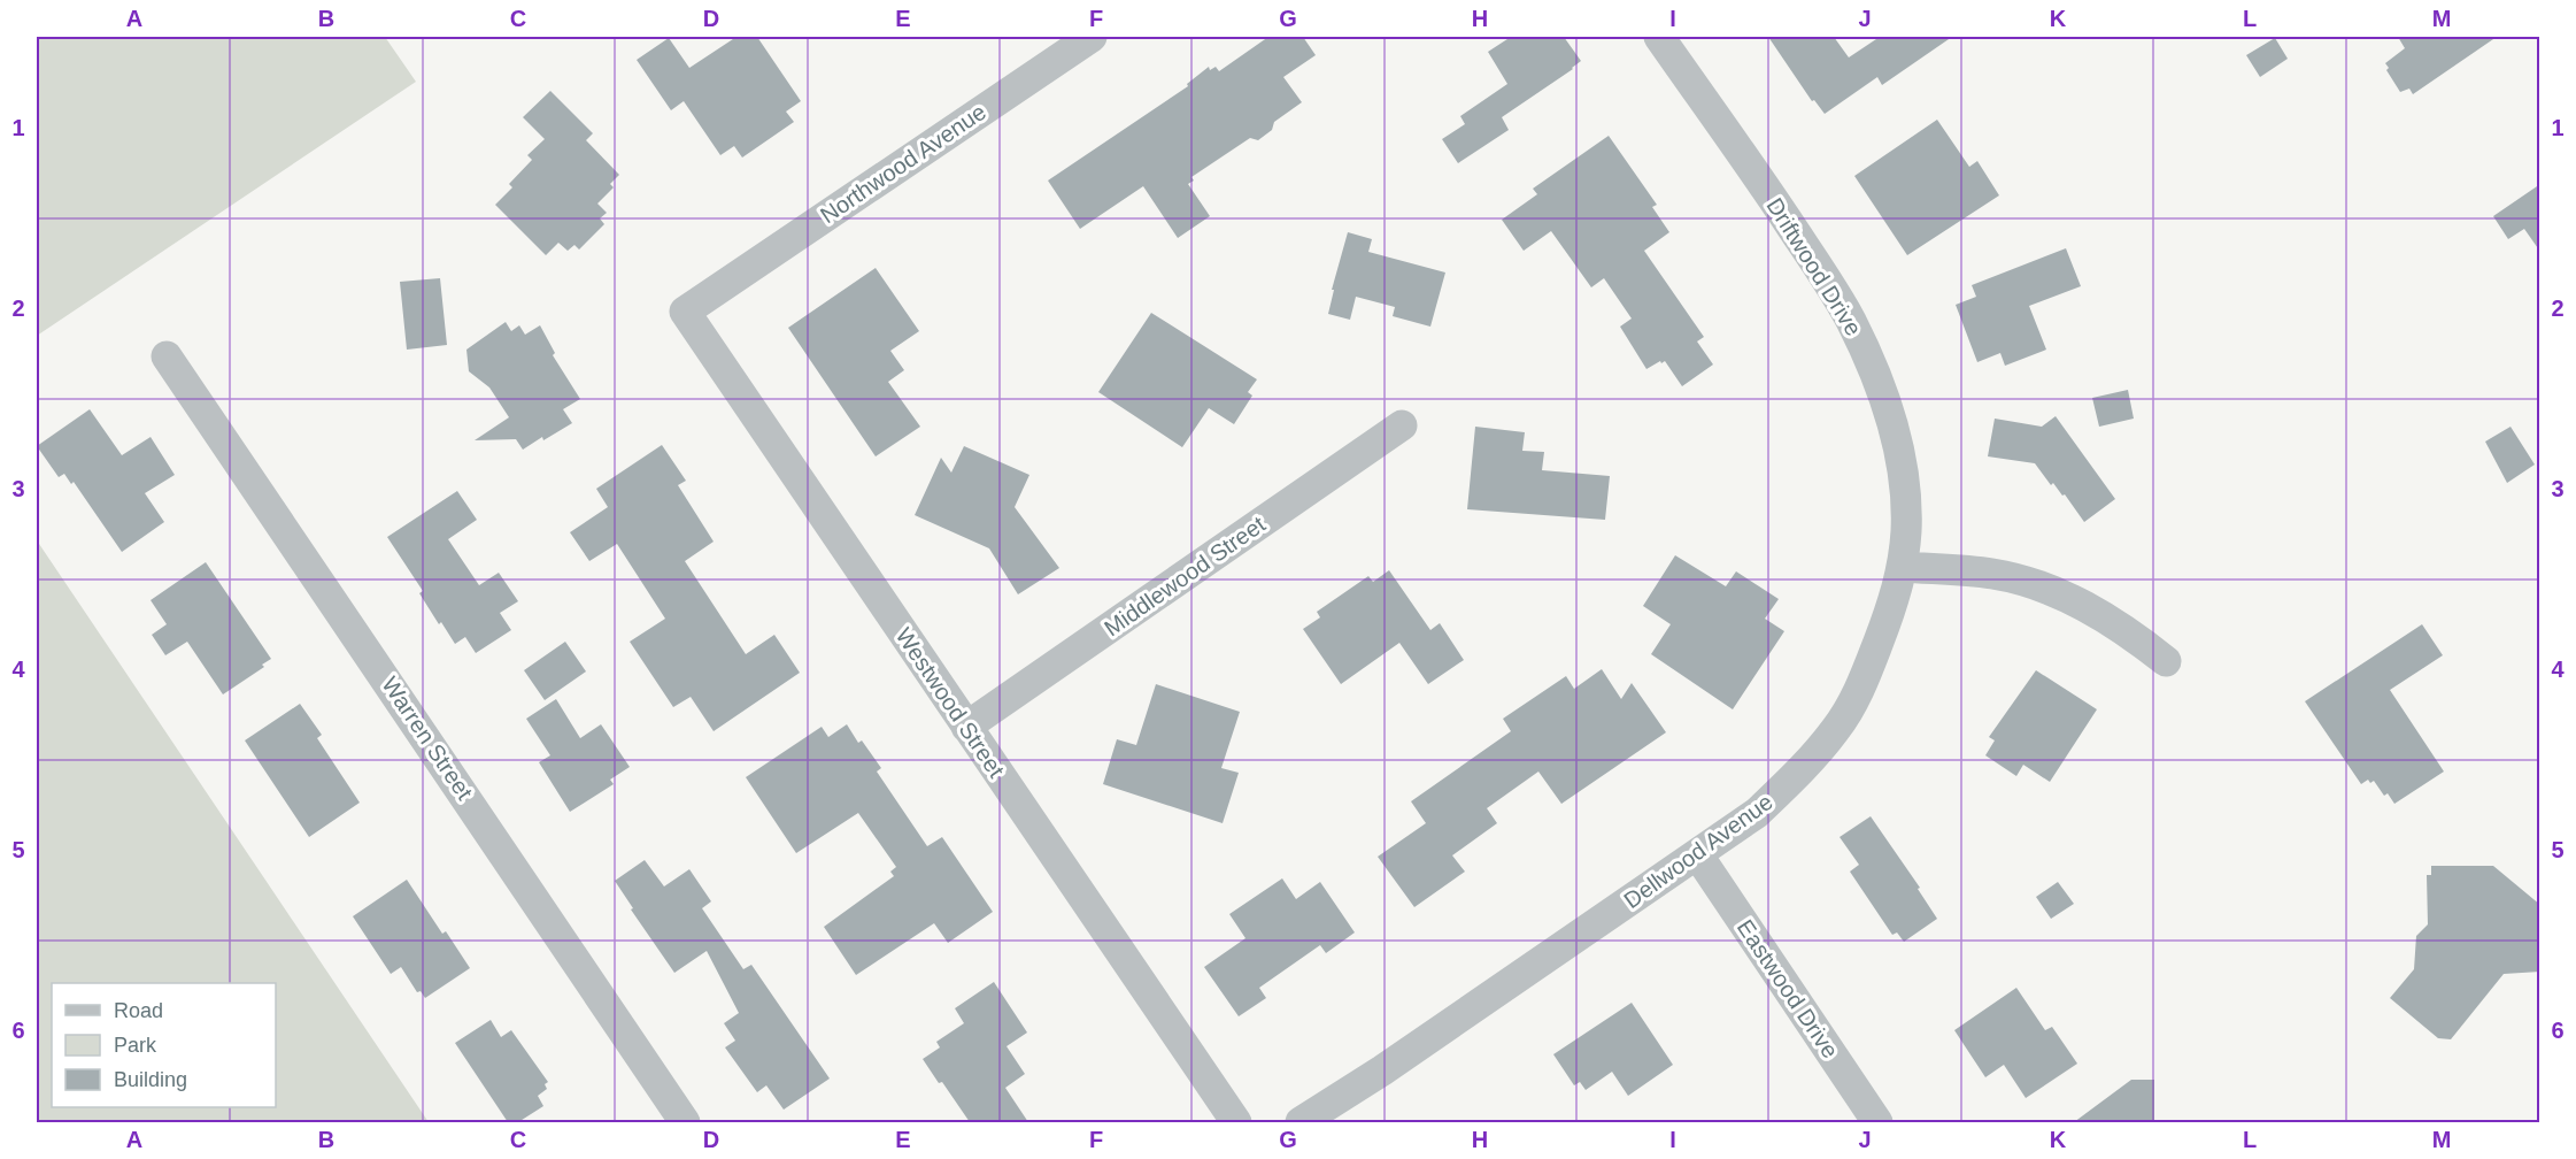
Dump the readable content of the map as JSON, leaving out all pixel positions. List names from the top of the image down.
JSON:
{
  "streets": {
    "street": [
      "Northwood Avenue",
      "Driftwood Drive",
      "Middlewood Street",
      "Westwood Street",
      "Warren Street",
      "Dellwood Avenue",
      "Eastwood Drive"
    ]
  },
  "crossings": [
    ["Northwood Avenue", "Westwood Street"],
    ["Driftwood Drive", "Dellwood Avenue"],
    ["Middlewood Street", "Westwood Street"],
    ["Dellwood Avenue", "Eastwood Drive"]
  ],
  "legend": ["Road", "Park", "Building"],
  "grid": {
    "columns": [
      "A",
      "B",
      "C",
      "D",
      "E",
      "F",
      "G",
      "H",
      "I",
      "J",
      "K",
      "L",
      "M"
    ],
    "rows": [
      "1",
      "2",
      "3",
      "4",
      "5",
      "6"
    ]
  }
}
